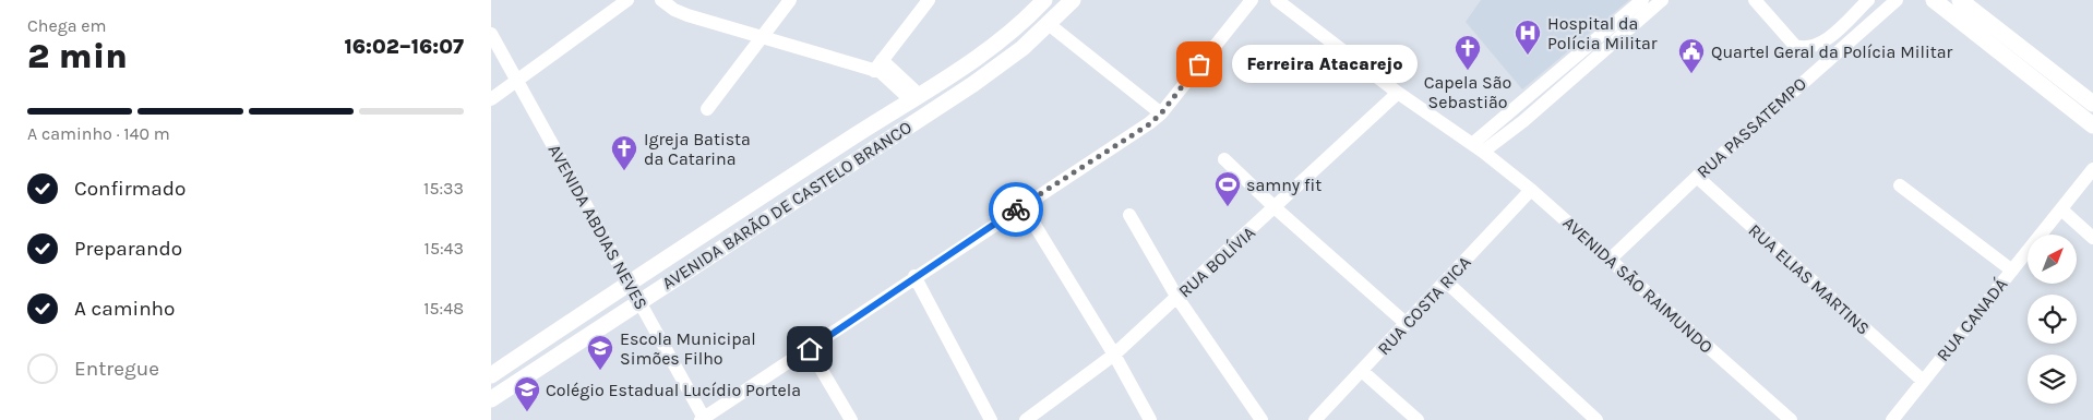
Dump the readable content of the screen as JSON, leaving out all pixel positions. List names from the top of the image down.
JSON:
{
  "streets": {
    "main road": ["AVENIDA BARÃO DE CASTELO BRANCO"],
    "street": [
      "RUA PASSATEMPO",
      "AVENIDA ABDIAS NEVES",
      "RUA BOLÍVIA",
      "RUA ELIAS MARTINS",
      "AVENIDA SÃO RAIMUNDO",
      "RUA COSTA RICA",
      "RUA CANADÁ"
    ]
  },
  "crossings": [
    ["RUA PASSATEMPO", "RUA ELIAS MARTINS"],
    ["RUA PASSATEMPO", "AVENIDA SÃO RAIMUNDO"],
    ["AVENIDA BARÃO DE CASTELO BRANCO", "AVENIDA ABDIAS NEVES"],
    ["RUA BOLÍVIA", "AVENIDA SÃO RAIMUNDO"],
    ["RUA ELIAS MARTINS", "RUA CANADÁ"],
    ["AVENIDA SÃO RAIMUNDO", "RUA COSTA RICA"]
  ],
  "places": {
    "hospital": ["Hospital da Polícia Militar"],
    "other": ["Ferreira Atacarejo"],
    "church": ["Capela São Sebastião", "Igreja Batista da Catarina"],
    "public building": ["Quartel Geral da Polícia Militar"],
    "sports": ["samny fit"],
    "school or university": ["Escola Municipal Simões Filho", "Colégio Estadual Lucídio Portela"]
  },
  "north": "top right",
  "page": {
    "heading": ["2 min", "Chega em", "16:02–16:07"],
    "bubble": "Ferreira Atacarejo",
    "bar": "A caminho · 140 m",
    "list": [
      ["Confirmado", "15:33"],
      ["Preparando", "15:43"],
      ["A caminho", "15:48"],
      "Entregue"
    ]
  }
}
